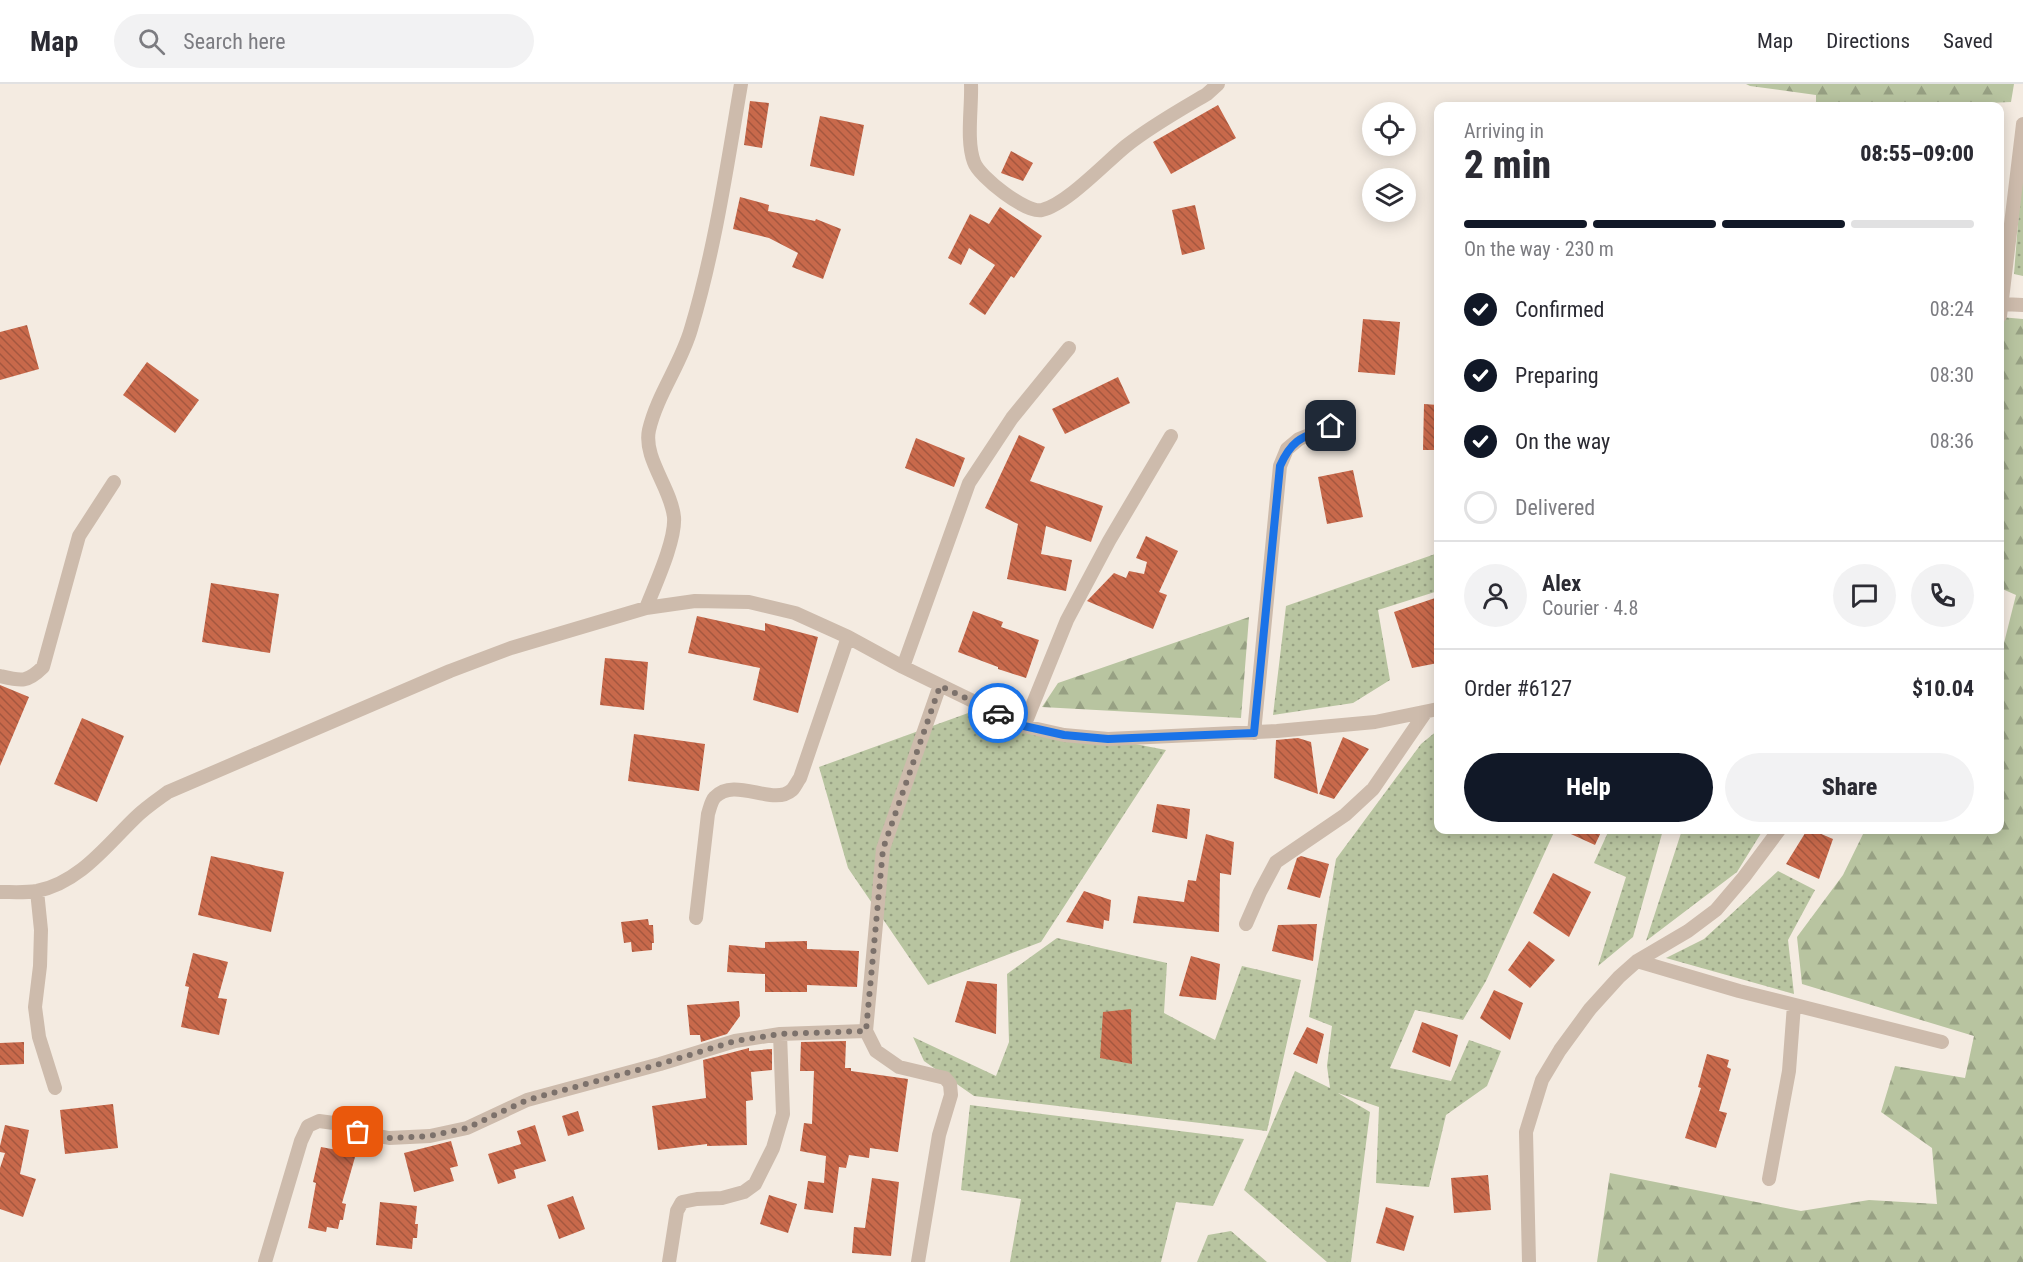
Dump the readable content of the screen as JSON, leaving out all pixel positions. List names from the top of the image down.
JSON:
{
  "page": {
    "header": "Map",
    "search": "Search here",
    "nav": ["Map", "Directions", "Saved"],
    "heading": ["2 min", "Arriving in", "08:55–09:00"],
    "panel": [
      "Alex",
      "Courier · 4.8",
      "Order #6127",
      "$10.04"
    ],
    "bar": "On the way · 230 m",
    "list": [
      ["Confirmed", "08:24"],
      ["Preparing", "08:30"],
      ["On the way", "08:36"],
      "Delivered"
    ],
    "buttons": ["Help", "Share"]
  }
}
